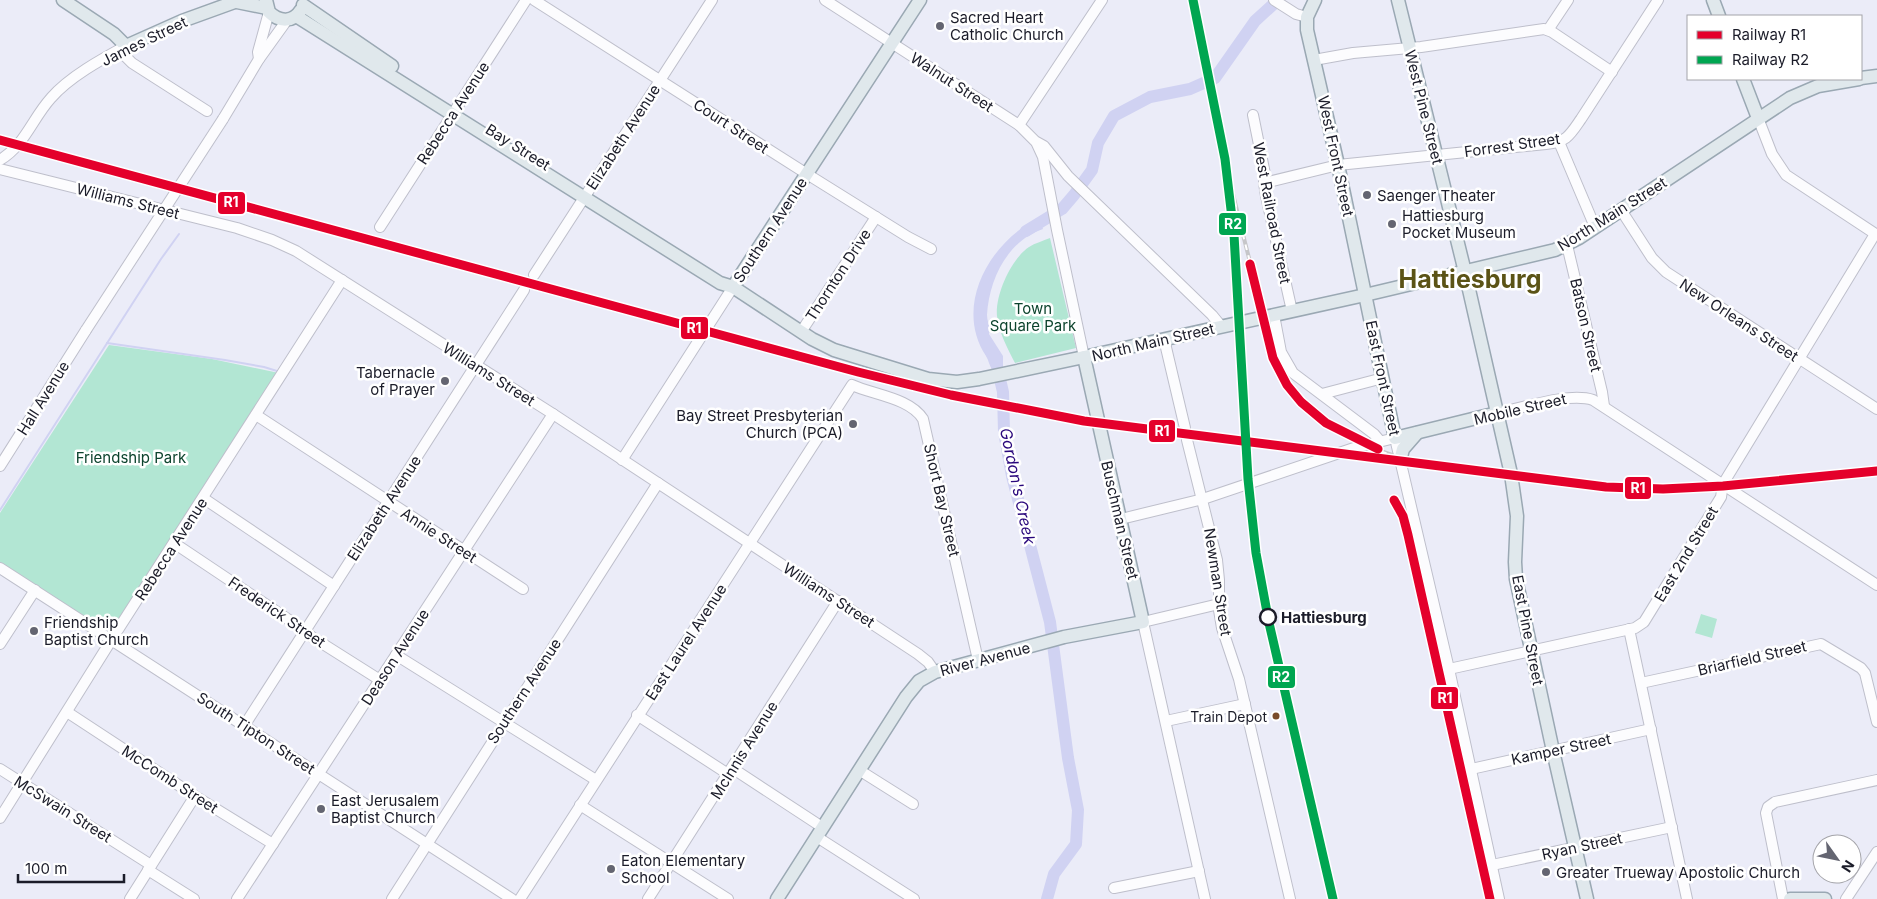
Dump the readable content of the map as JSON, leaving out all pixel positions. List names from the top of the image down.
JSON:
{
  "streets": {
    "main road": [
      "James Street",
      "West Pine Street",
      "Bay Street",
      "West Front Street",
      "North Main Street",
      "Southern Avenue",
      "East Front Street",
      "Mobile Street",
      "Buschman Street",
      "East Pine Street",
      "River Avenue"
    ],
    "street": [
      "Walnut Street",
      "Rebecca Avenue",
      "Court Street",
      "Elizabeth Avenue",
      "Forrest Street",
      "Williams Street",
      "West Railroad Street",
      "Thornton Drive",
      "New Orleans Street",
      "Batson Street",
      "Hall Avenue",
      "Short Bay Street",
      "Annie Street",
      "East 2nd Street",
      "Newman Street",
      "Frederick Street",
      "East Laurel Avenue",
      "Deason Avenue",
      "Briarfield Street",
      "South Tipton Street",
      "Kamper Street",
      "McInnis Avenue",
      "McComb Street",
      "McSwain Street",
      "Ryan Street"
    ]
  },
  "crossings": [
    ["James Street", "Bay Street"],
    ["Walnut Street", "North Main Street"],
    ["Walnut Street", "Southern Avenue"],
    ["Walnut Street", "Buschman Street"],
    ["West Pine Street", "Forrest Street"],
    ["West Pine Street", "North Main Street"],
    ["West Pine Street", "East Pine Street"],
    ["Rebecca Avenue", "Bay Street"],
    ["Rebecca Avenue", "Williams Street"],
    ["Rebecca Avenue", "Annie Street"],
    ["Rebecca Avenue", "Frederick Street"],
    ["Rebecca Avenue", "South Tipton Street"],
    ["Rebecca Avenue", "McComb Street"],
    ["Rebecca Avenue", "McSwain Street"],
    ["Court Street", "Elizabeth Avenue"],
    ["Court Street", "Southern Avenue"],
    ["Court Street", "Thornton Drive"],
    ["Elizabeth Avenue", "Bay Street"],
    ["Elizabeth Avenue", "Williams Street"],
    ["Elizabeth Avenue", "Annie Street"],
    ["Elizabeth Avenue", "Frederick Street"],
    ["Elizabeth Avenue", "South Tipton Street"],
    ["Forrest Street", "West Front Street"],
    ["Forrest Street", "West Railroad Street"],
    ["Bay Street", "North Main Street"],
    ["Bay Street", "Southern Avenue"],
    ["Bay Street", "Thornton Drive"],
    ["West Front Street", "North Main Street"],
    ["West Front Street", "East Front Street"],
    ["Williams Street", "Southern Avenue"],
    ["Williams Street", "East Laurel Avenue"],
    ["Williams Street", "Deason Avenue"],
    ["Williams Street", "River Avenue"],
    ["Williams Street", "McInnis Avenue"],
    ["West Railroad Street", "North Main Street"],
    ["North Main Street", "New Orleans Street"],
    ["North Main Street", "Batson Street"],
    ["North Main Street", "East Front Street"],
    ["North Main Street", "Buschman Street"],
    ["North Main Street", "East Pine Street"],
    ["Southern Avenue", "South Tipton Street"],
    ["New Orleans Street", "East 2nd Street"],
    ["Batson Street", "Mobile Street"],
    ["East Front Street", "Mobile Street"],
    ["East Front Street", "Kamper Street"],
    ["East Front Street", "Ryan Street"],
    ["Mobile Street", "Buschman Street"],
    ["Mobile Street", "East 2nd Street"],
    ["Mobile Street", "Newman Street"],
    ["Mobile Street", "East Pine Street"],
    ["Short Bay Street", "East Laurel Avenue"],
    ["Short Bay Street", "River Avenue"],
    ["Buschman Street", "River Avenue"],
    ["Annie Street", "Deason Avenue"],
    ["Newman Street", "River Avenue"],
    ["Frederick Street", "Deason Avenue"],
    ["East Pine Street", "Kamper Street"],
    ["East Pine Street", "Ryan Street"],
    ["Deason Avenue", "South Tipton Street"],
    ["Deason Avenue", "McComb Street"]
  ],
  "districts": ["Hattiesburg"],
  "water": ["Gordon's Creek"],
  "parks": ["Town Square Park", "Friendship Park"],
  "places": [
    "Sacred Heart Catholic Church",
    "Saenger Theater",
    "Hattiesburg Pocket Museum",
    "Tabernacle of Prayer",
    "Bay Street Presbyterian Church (PCA)",
    "Hattiesburg",
    "Friendship Baptist Church",
    "Train Depot",
    "East Jerusalem Baptist Church",
    "Eaton Elementary School",
    "Greater Trueway Apostolic Church"
  ],
  "lines": ["rail line R2", "rail line R1"],
  "legend": ["Railway R1", "Railway R2"],
  "scale_bar": "100 m",
  "north": "bottom right"
}
